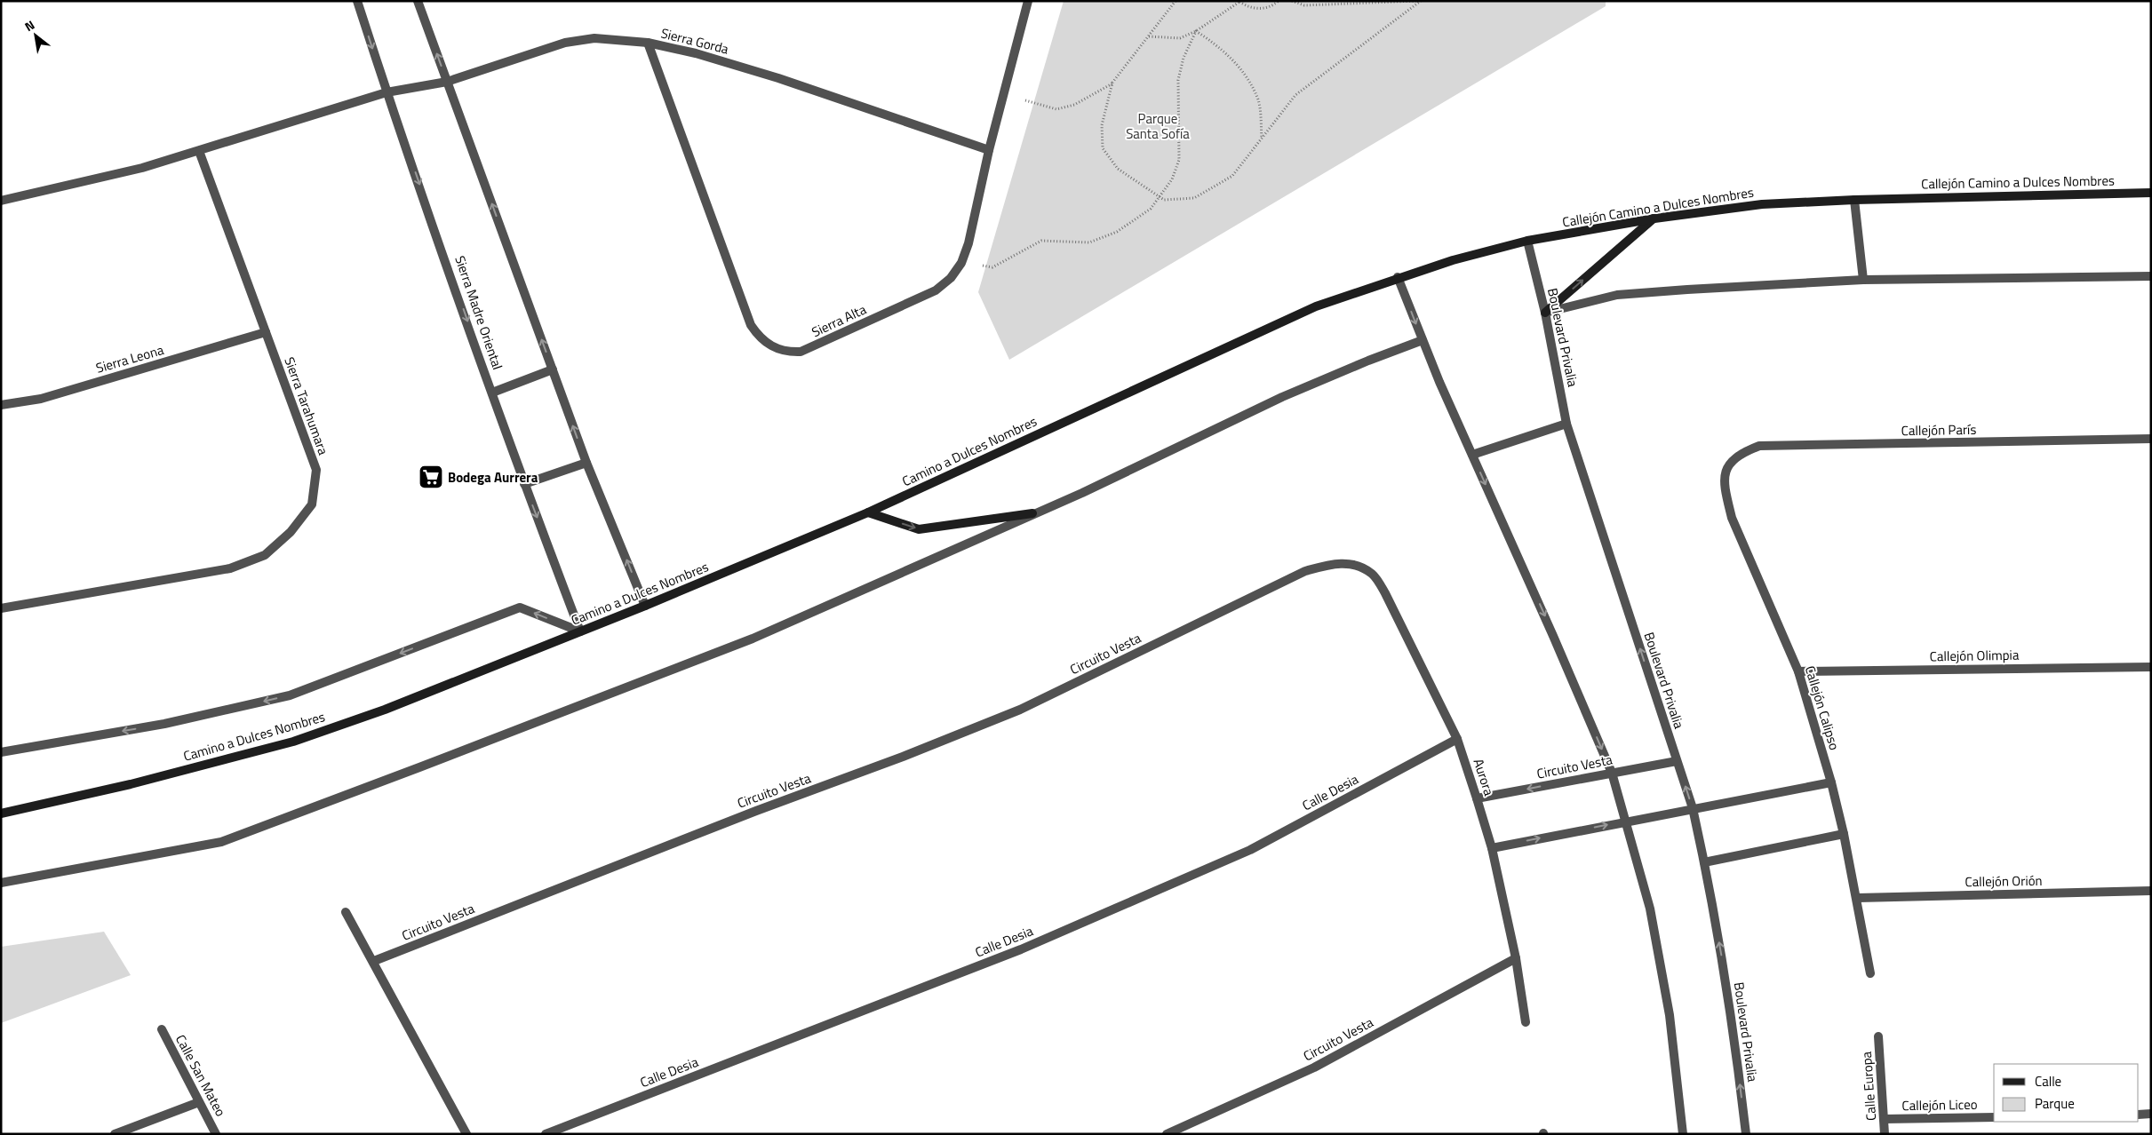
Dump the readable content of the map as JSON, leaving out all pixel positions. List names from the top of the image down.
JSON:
{
  "streets": {
    "main road": ["Callejón Camino a Dulces Nombres", "Camino a Dulces Nombres"],
    "street": [
      "Sierra Gorda",
      "Sierra Madre Oriental",
      "Sierra Alta",
      "Boulevard Privalia",
      "Sierra Leona",
      "Sierra Tarahumara",
      "Callejón París",
      "Circuito Vesta",
      "Callejón Olimpia",
      "Callejón Calipso",
      "Aurora",
      "Calle Desia",
      "Callejón Orión",
      "Calle San Mateo",
      "Calle Europa",
      "Callejón Liceo"
    ]
  },
  "crossings": [
    ["Sierra Gorda", "Sierra Madre Oriental"],
    ["Sierra Gorda", "Sierra Alta"],
    ["Sierra Gorda", "Sierra Tarahumara"],
    ["Callejón Camino a Dulces Nombres", "Boulevard Privalia"],
    ["Callejón Camino a Dulces Nombres", "Camino a Dulces Nombres"],
    ["Sierra Madre Oriental", "Camino a Dulces Nombres"],
    ["Boulevard Privalia", "Circuito Vesta"],
    ["Sierra Leona", "Sierra Tarahumara"],
    ["Callejón París", "Callejón Calipso"],
    ["Circuito Vesta", "Aurora"],
    ["Callejón Olimpia", "Callejón Calipso"],
    ["Callejón Calipso", "Callejón Orión"],
    ["Aurora", "Calle Desia"],
    ["Calle Europa", "Callejón Liceo"]
  ],
  "parks": ["Parque Santa Sofía"],
  "places": {
    "supermarket": ["Bodega Aurrera"]
  },
  "legend": ["Calle", "Parque"],
  "north": "top left"
}
